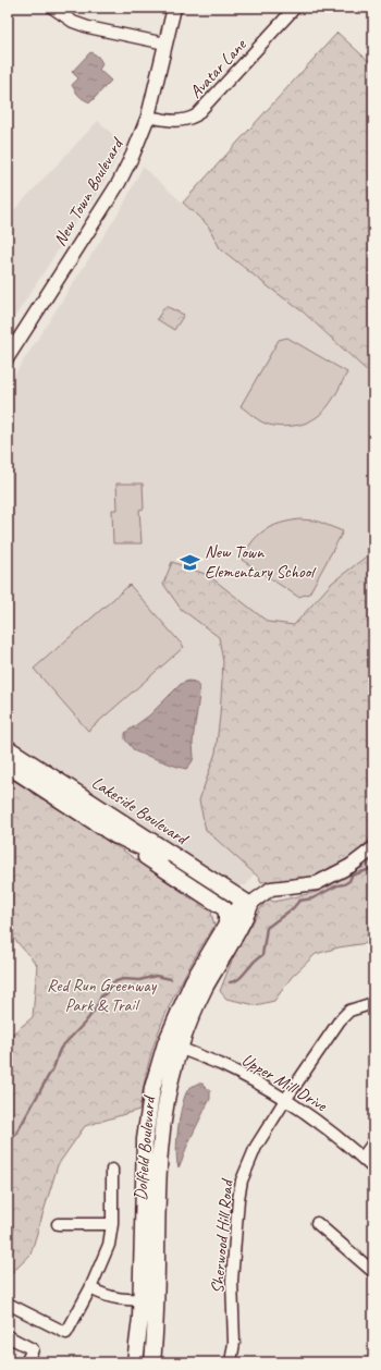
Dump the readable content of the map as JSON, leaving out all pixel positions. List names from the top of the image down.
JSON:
{
  "streets": {
    "main road": ["Lakeside Boulevard", "Dolfield Boulevard"],
    "street": [
      "Avatar Lane",
      "New Town Boulevard",
      "Upper Mill Drive",
      "Sherwood Hill Road"
    ]
  },
  "crossings": [
    ["Avatar Lane", "New Town Boulevard"],
    ["Lakeside Boulevard", "Dolfield Boulevard"],
    ["Upper Mill Drive", "Dolfield Boulevard"],
    ["Upper Mill Drive", "Sherwood Hill Road"]
  ],
  "parks": ["Red Run Greenway Park & Trail"],
  "places": {
    "school or university": ["New Town Elementary School"]
  }
}
